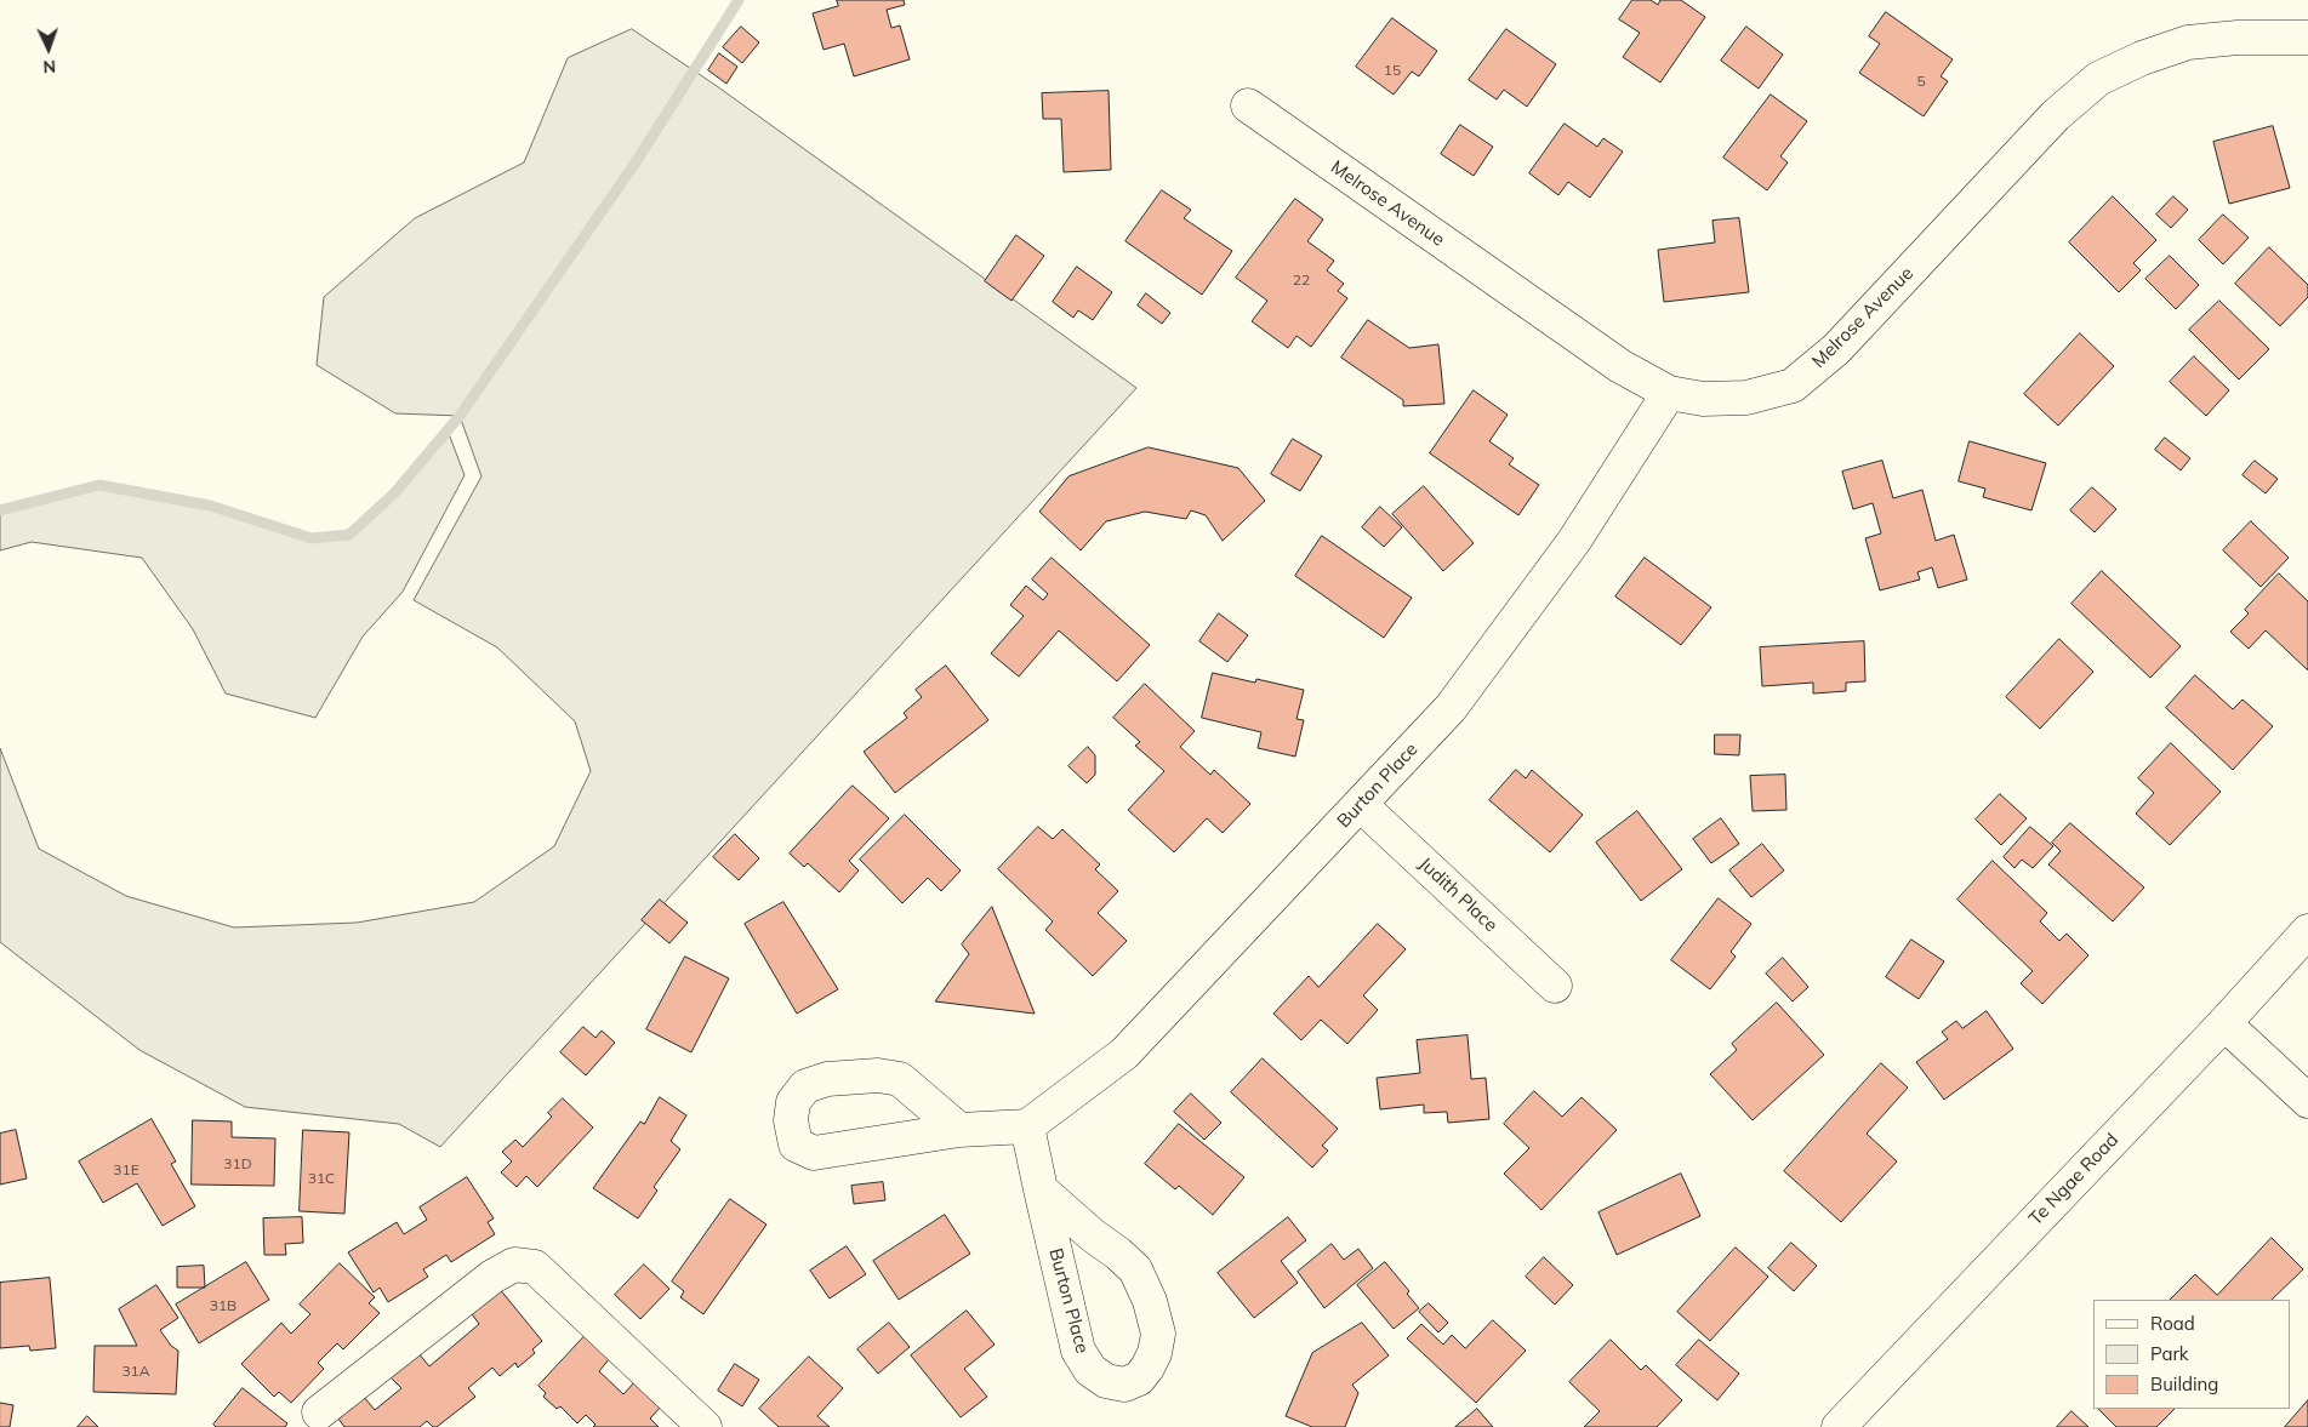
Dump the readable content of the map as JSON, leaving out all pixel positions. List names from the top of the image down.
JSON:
{
  "streets": {
    "main road": [
      "Melrose Avenue",
      "Burton Place",
      "Judith Place",
      "Te Ngae Road"
    ]
  },
  "crossings": [
    ["Melrose Avenue", "Burton Place"],
    ["Burton Place", "Judith Place"]
  ],
  "house_numbers": [
    "15",
    "5",
    "22",
    "31D",
    "31E",
    "31C",
    "31B",
    "31A"
  ],
  "legend": ["Road", "Park", "Building"],
  "north": "bottom"
}
